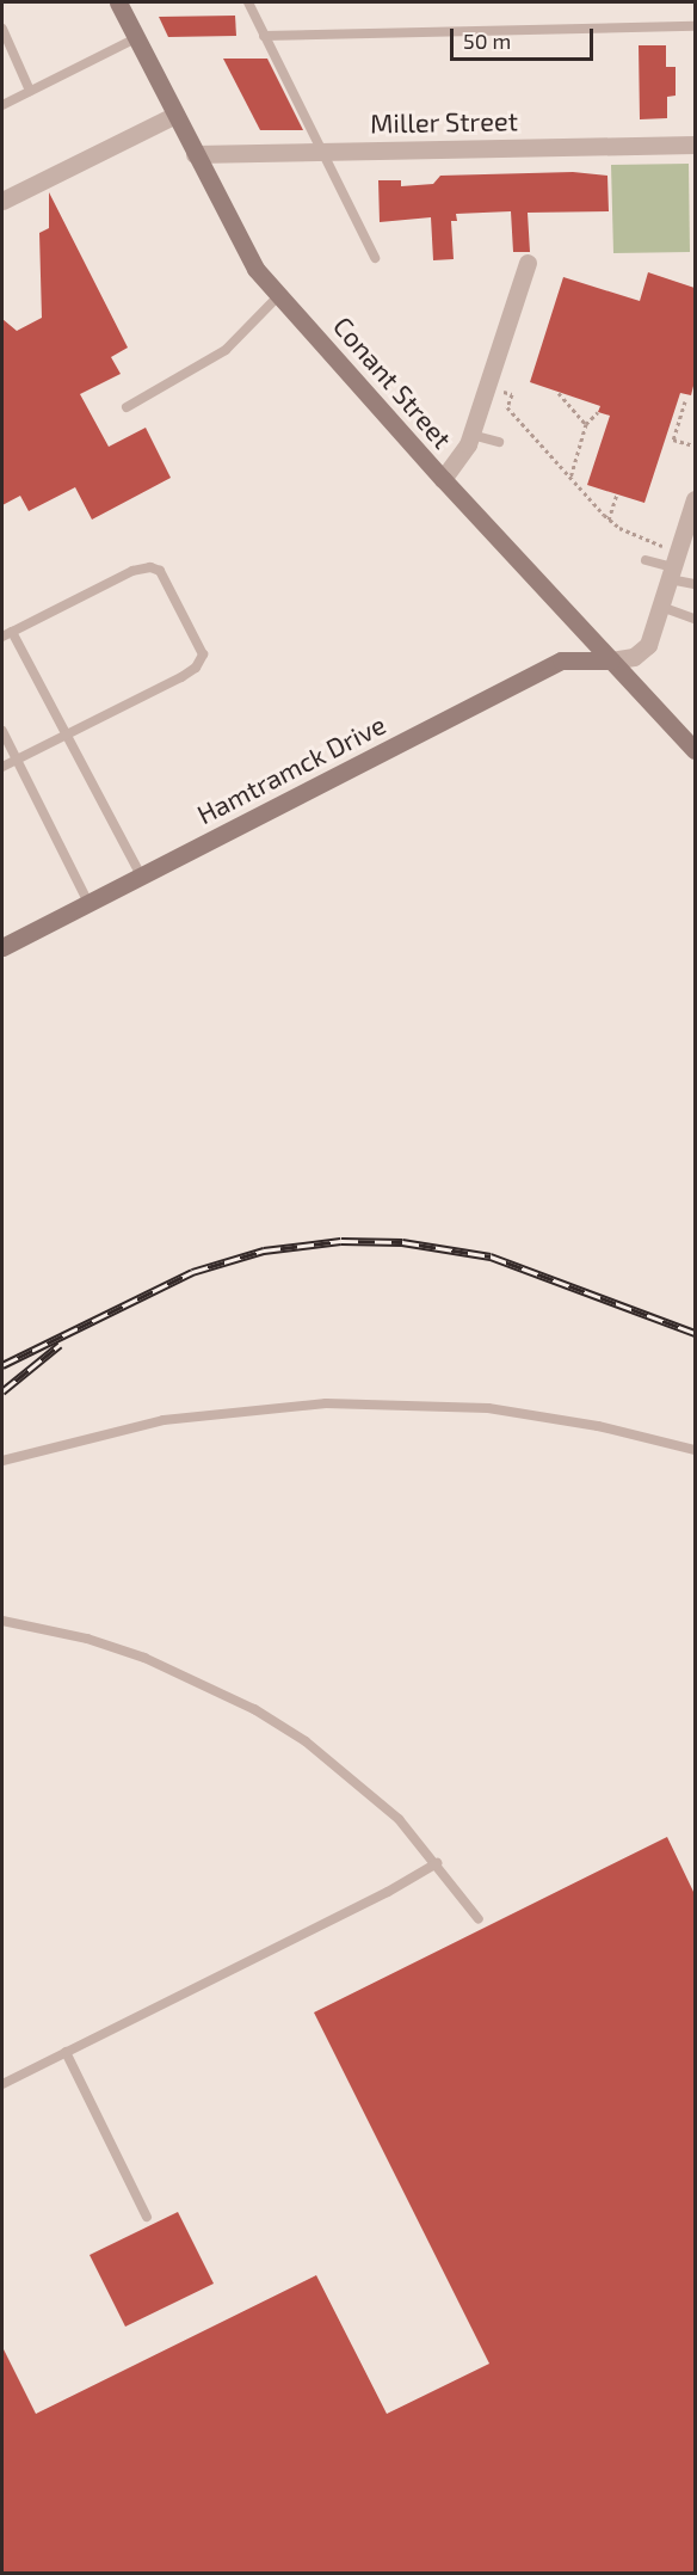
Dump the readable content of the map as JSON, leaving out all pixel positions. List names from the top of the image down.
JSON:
{
  "streets": {
    "main road": ["Conant Street", "Hamtramck Drive"],
    "street": ["Miller Street"]
  },
  "crossings": [
    ["Miller Street", "Conant Street"],
    ["Conant Street", "Hamtramck Drive"]
  ],
  "scale_bar": "50 m"
}
